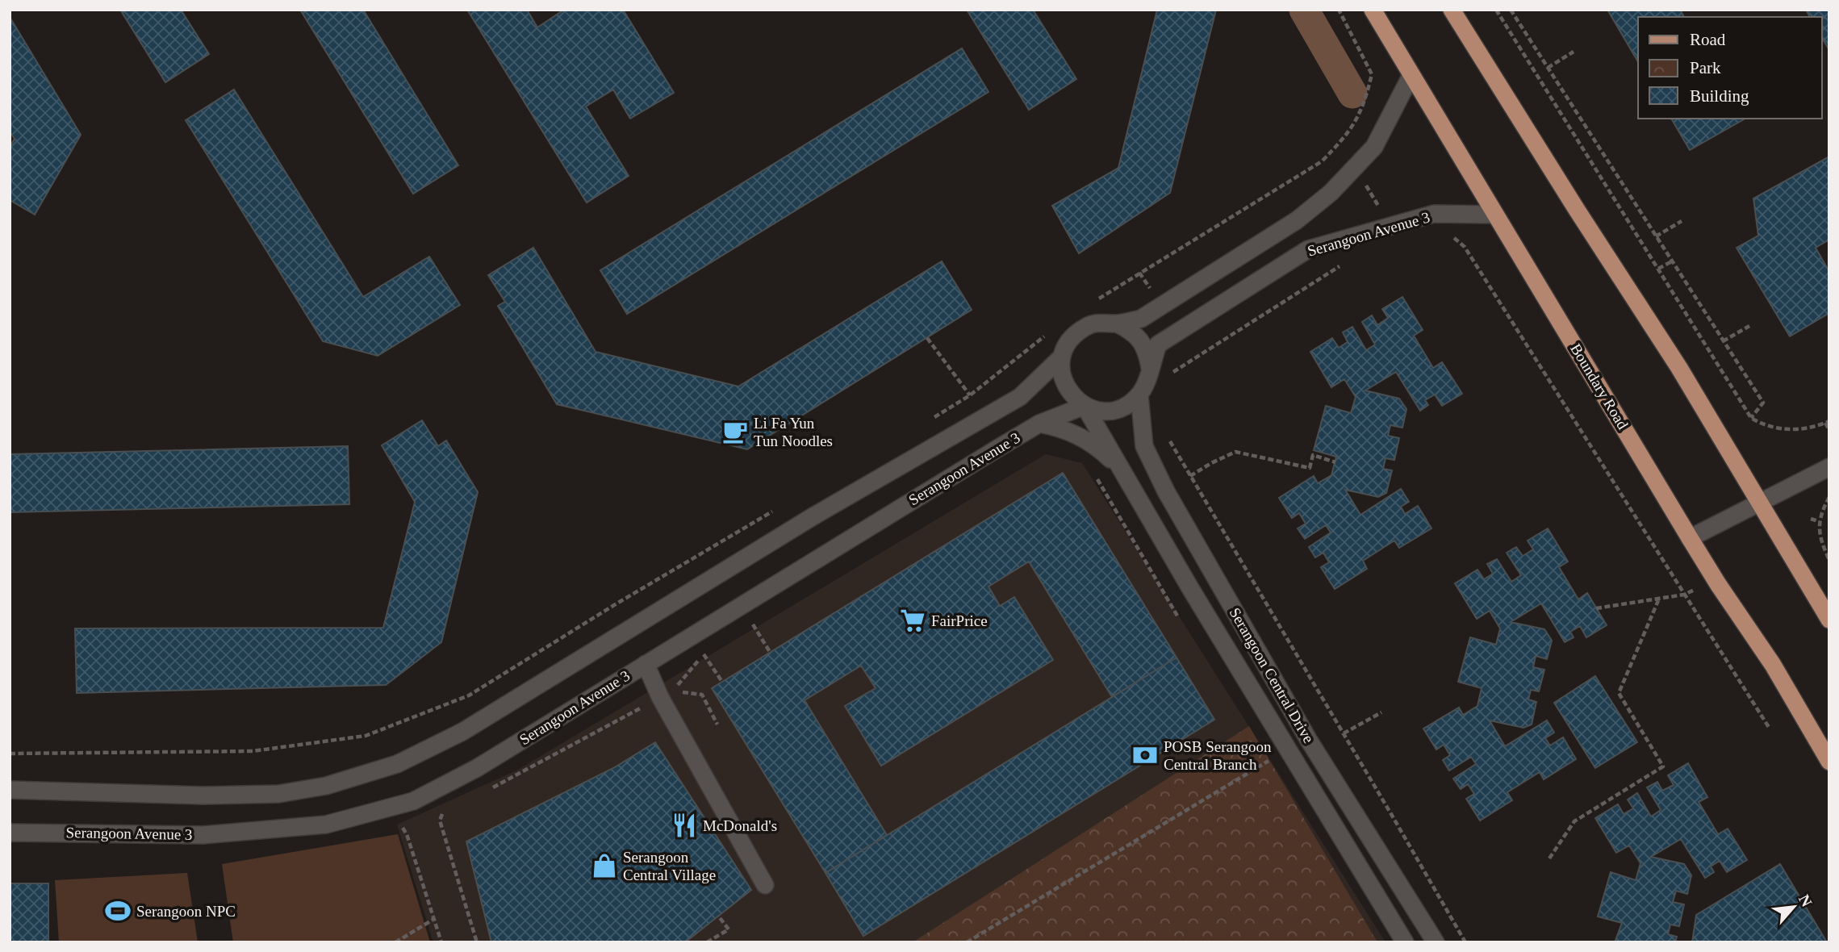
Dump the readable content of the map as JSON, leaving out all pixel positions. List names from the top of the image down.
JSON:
{
  "streets": {
    "main road": ["Boundary Road"],
    "street": ["Serangoon Avenue 3", "Serangoon Central Drive"]
  },
  "crossings": [
    ["Serangoon Avenue 3", "Boundary Road"],
    ["Serangoon Avenue 3", "Serangoon Central Drive"]
  ],
  "places": {
    "cafe": ["Li Fa Yun Tun Noodles"],
    "supermarket": ["FairPrice"],
    "bank": ["POSB Serangoon Central Branch"],
    "restaurant": ["McDonald's"],
    "shop": ["Serangoon Central Village"],
    "sports": ["Serangoon NPC"]
  },
  "legend": ["Road", "Park", "Building"],
  "north": "top right"
}
